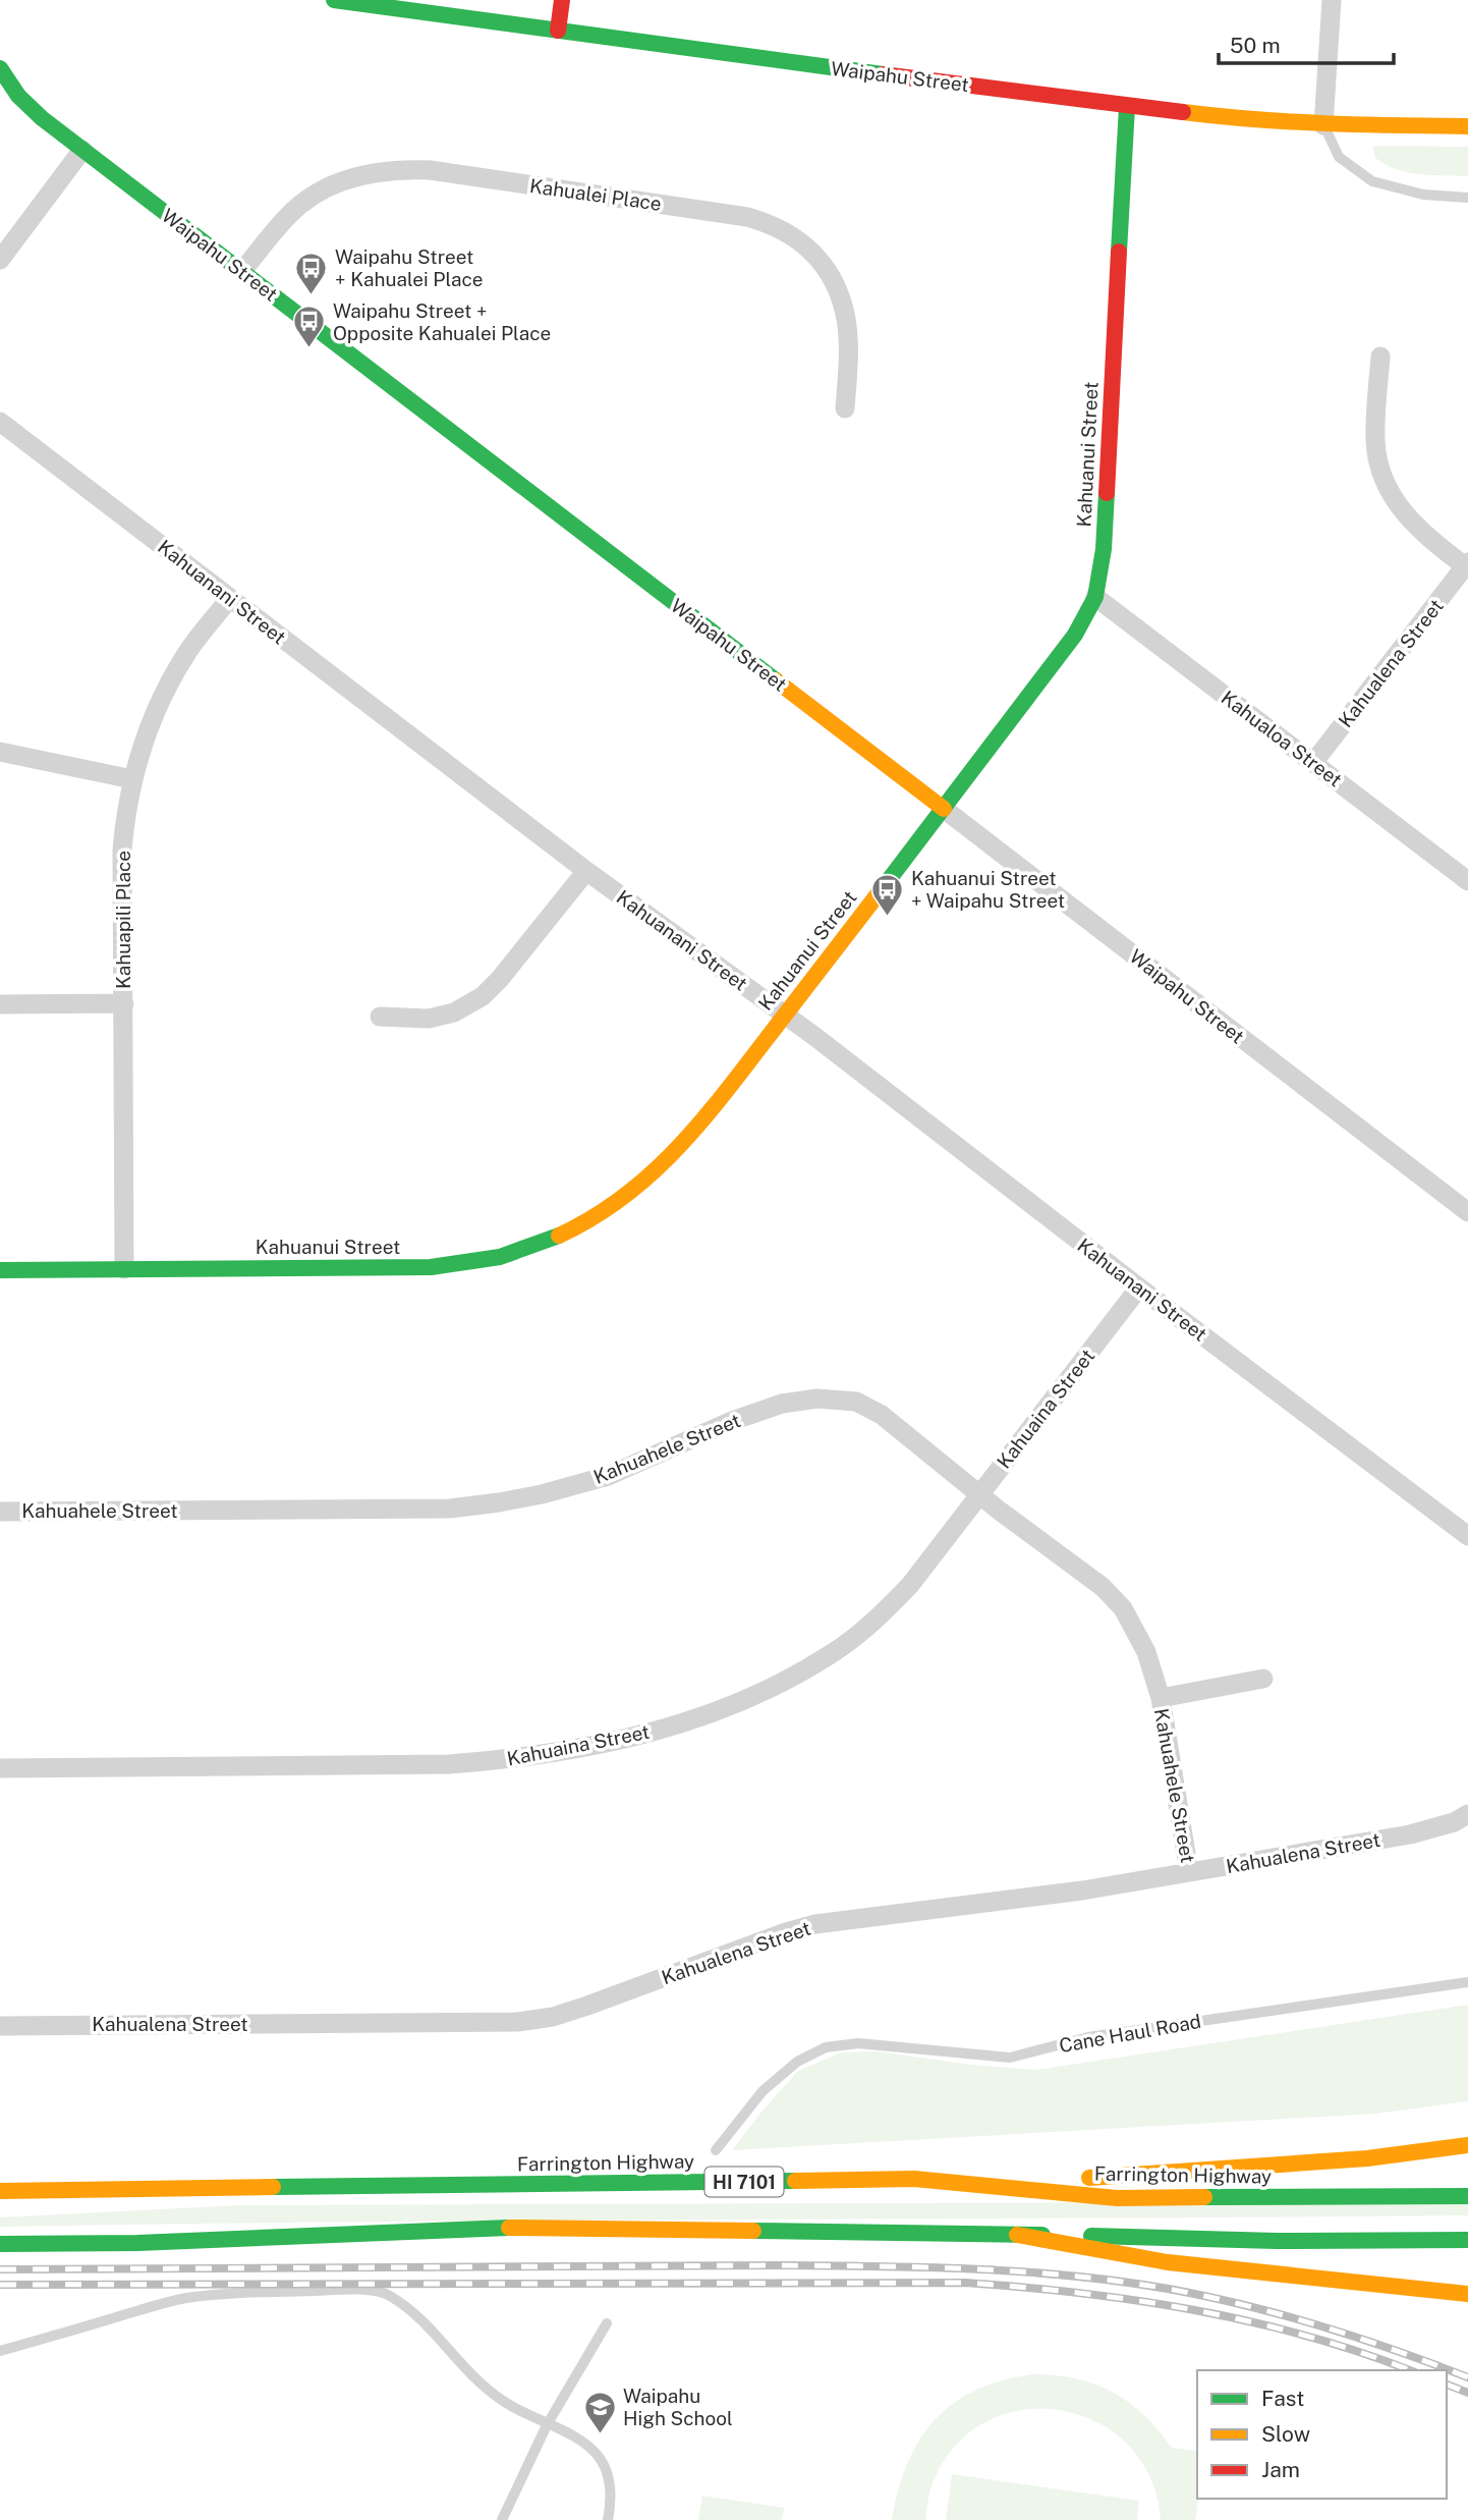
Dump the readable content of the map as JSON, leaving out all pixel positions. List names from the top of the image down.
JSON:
{
  "streets": {
    "main road": [
      "Waipahu Street",
      "Kahuanui Street",
      "Farrington Highway",
      "HI 7101"
    ],
    "street": [
      "Kahualei Place",
      "Kahuanani Street",
      "Kahualena Street",
      "Kahualoa Street",
      "Kahuapili Place",
      "Kahuaina Street",
      "Kahuahele Street"
    ],
    "lane": ["Cane Haul Road"]
  },
  "crossings": [
    ["Waipahu Street", "Kahualei Place"],
    ["Waipahu Street", "Kahuanui Street"],
    ["Kahuanui Street", "Kahuanani Street"],
    ["Kahuanui Street", "Kahualoa Street"],
    ["Kahuanui Street", "Kahuapili Place"],
    ["Kahuanani Street", "Kahuapili Place"],
    ["Kahuanani Street", "Kahuaina Street"],
    ["Kahualena Street", "Kahualoa Street"],
    ["Kahualena Street", "Kahuahele Street"],
    ["Kahuaina Street", "Kahuahele Street"]
  ],
  "places": {
    "bus stop": ["Waipahu Street + Kahualei Place", "Waipahu Street + Opposite Kahualei Place", "Kahuanui Street + Waipahu Street"],
    "school or university": ["Waipahu High School"]
  },
  "legend": ["Fast", "Slow", "Jam"],
  "scale_bar": "50 m"
}
